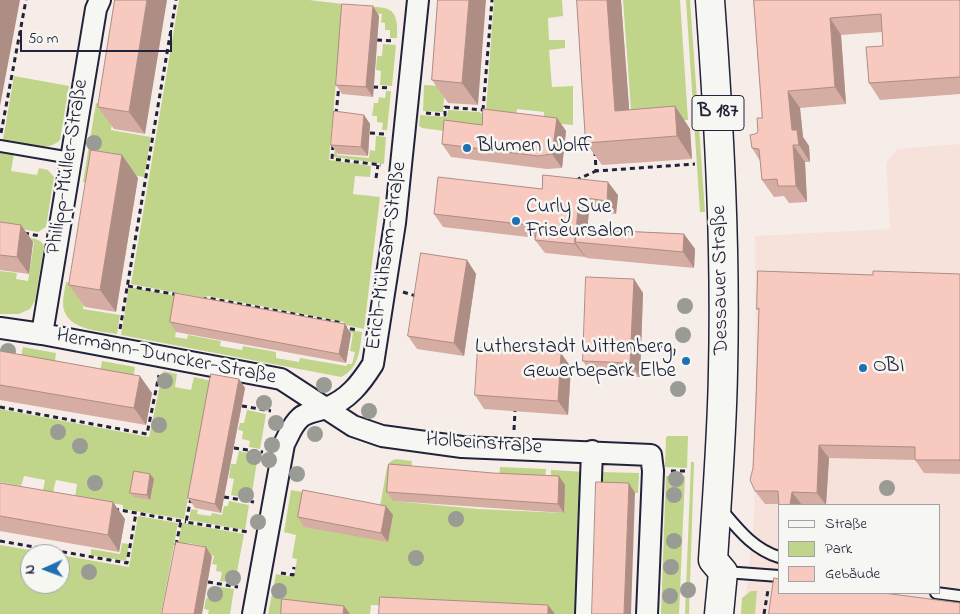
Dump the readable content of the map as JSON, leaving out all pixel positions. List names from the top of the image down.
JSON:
{
  "streets": {
    "main road": ["B 187", "Dessauer Straße"],
    "street": [
      "Philipp-Müller-Straße",
      "Erich-Mühsam-Straße",
      "Hermann-Duncker-Straße",
      "Holbeinstraße"
    ]
  },
  "crossings": [
    ["Philipp-Müller-Straße", "Hermann-Duncker-Straße"],
    ["Erich-Mühsam-Straße", "Hermann-Duncker-Straße"],
    ["Erich-Mühsam-Straße", "Holbeinstraße"],
    ["Hermann-Duncker-Straße", "Holbeinstraße"]
  ],
  "places": [
    "Blumen Wolff",
    "Curly Sue Friseursalon",
    "Lutherstadt Wittenberg, Gewerbepark Elbe",
    "OBI"
  ],
  "legend": ["Straße", "Park", "Gebäude"],
  "scale_bar": "50 m",
  "north": "left"
}
